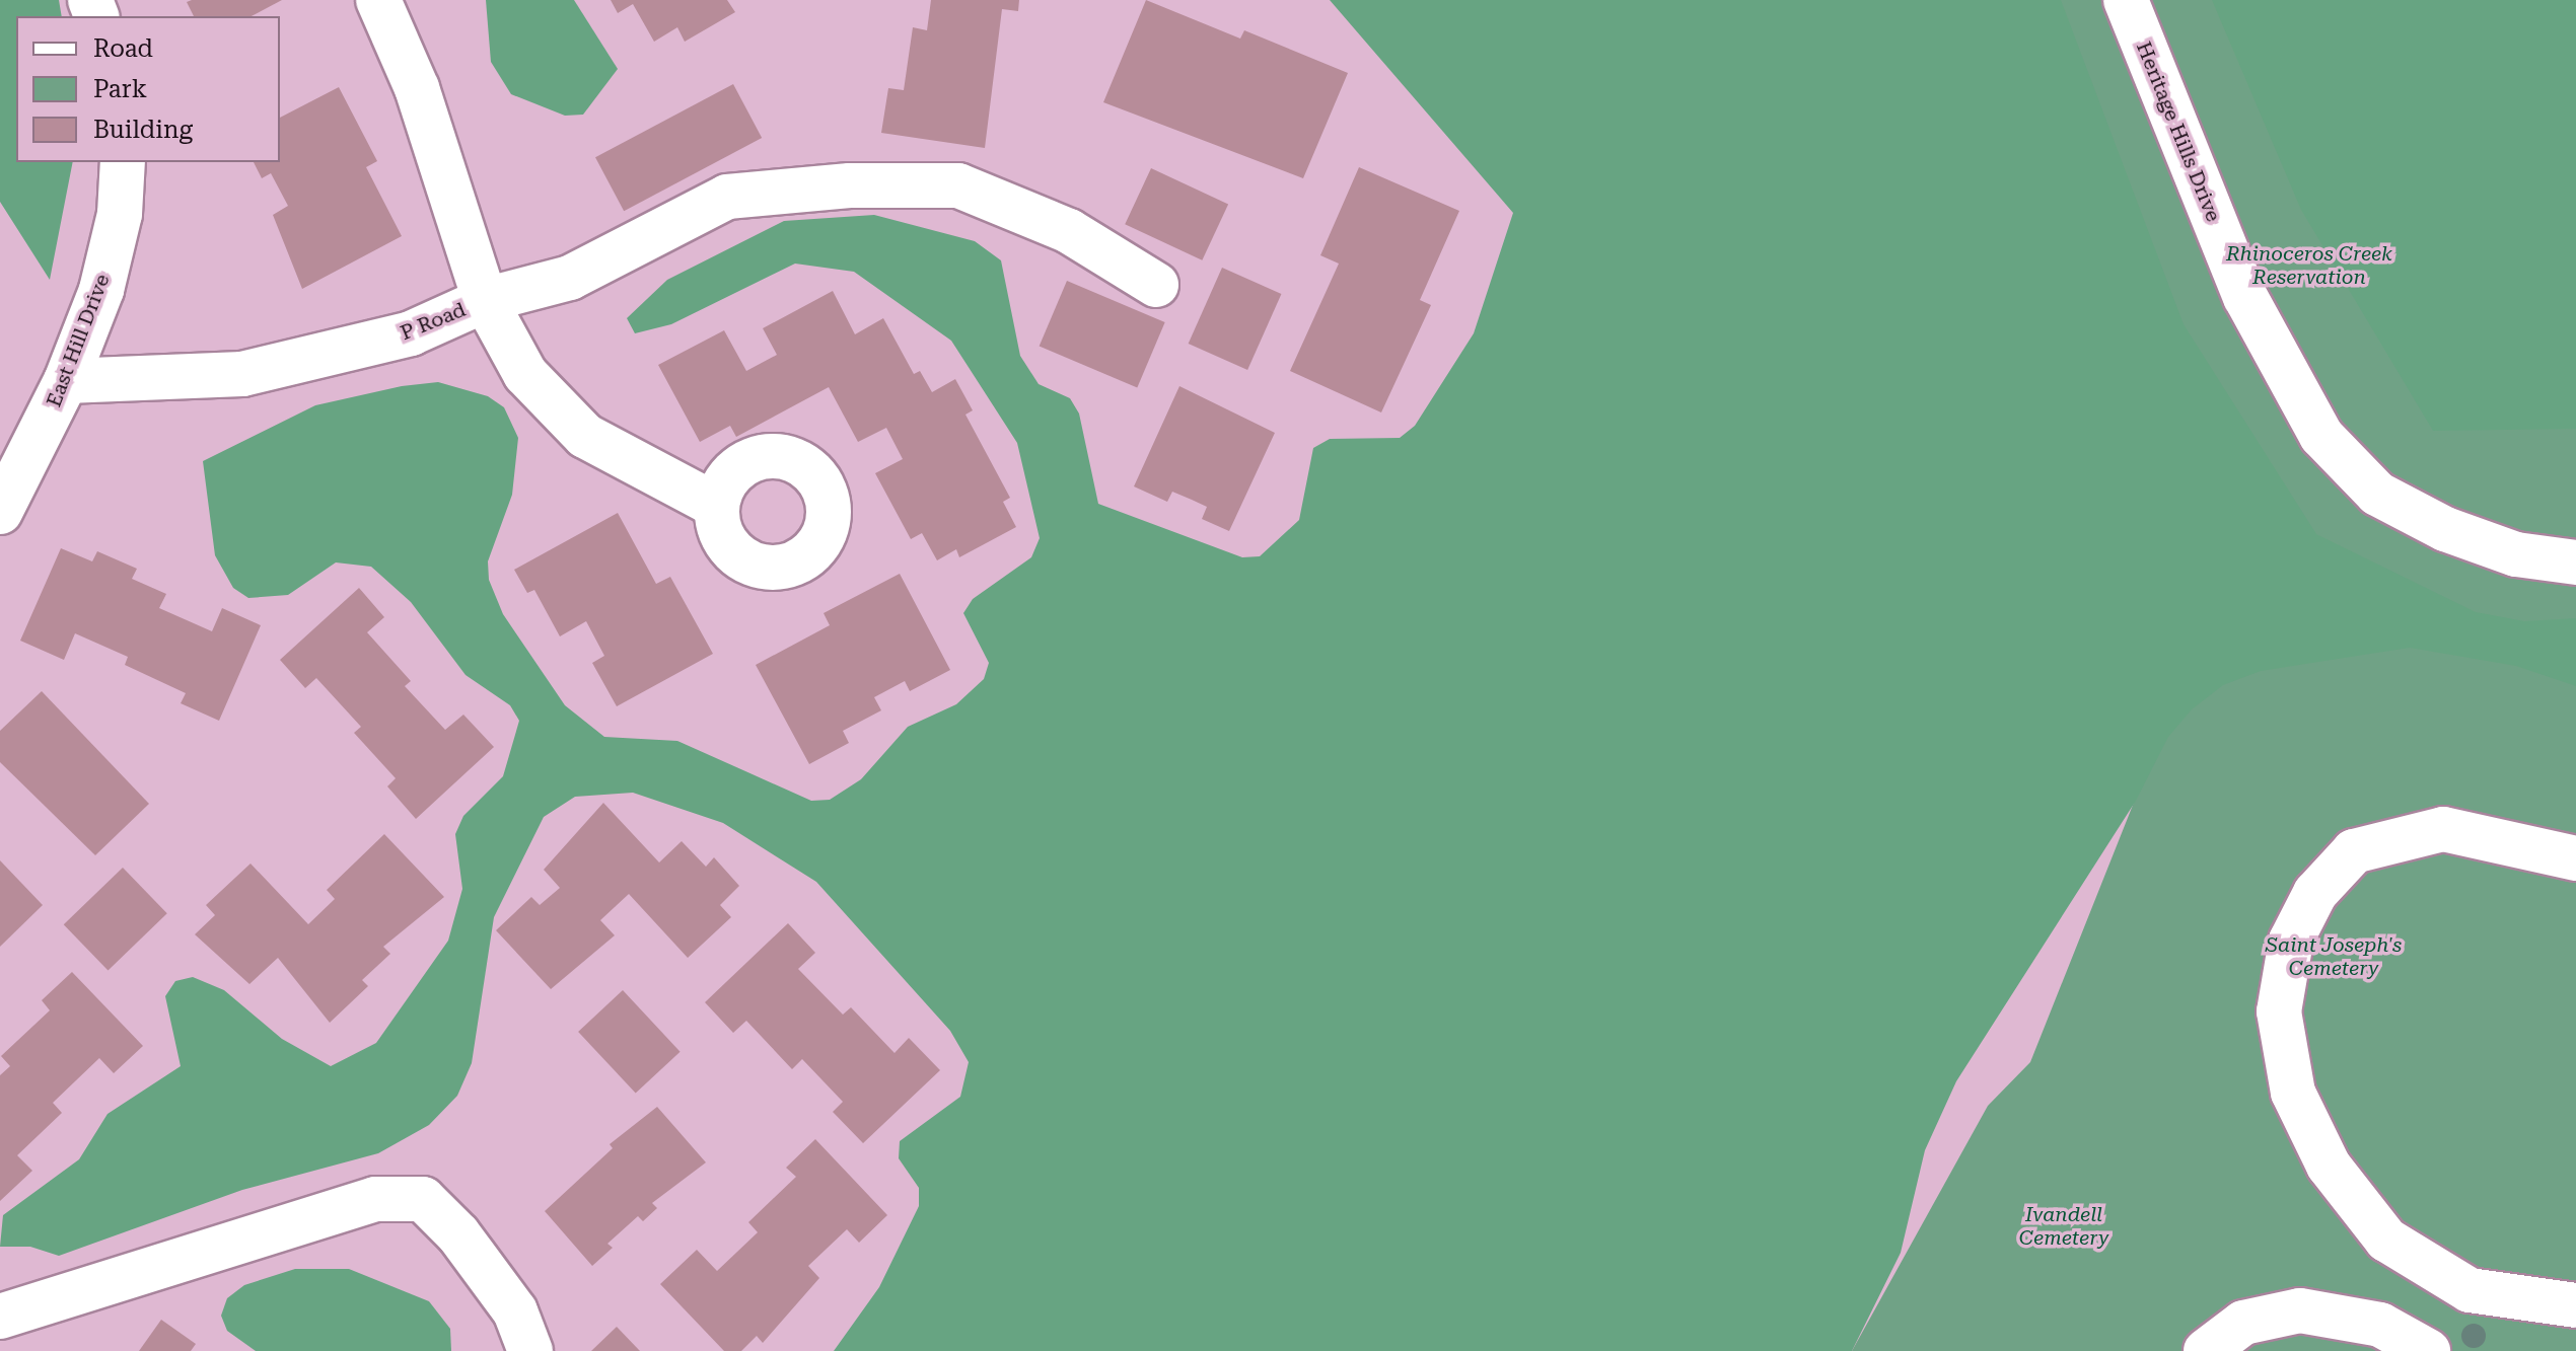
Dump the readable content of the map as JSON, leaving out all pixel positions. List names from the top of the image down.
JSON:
{
  "streets": {
    "street": ["Heritage Hills Drive", "P Road", "East Hill Drive"]
  },
  "crossings": [
    ["P Road", "East Hill Drive"]
  ],
  "parks": ["Rhinoceros Creek Reservation", "Saint Joseph's Cemetery", "Ivandell Cemetery"],
  "legend": ["Road", "Park", "Building"]
}
